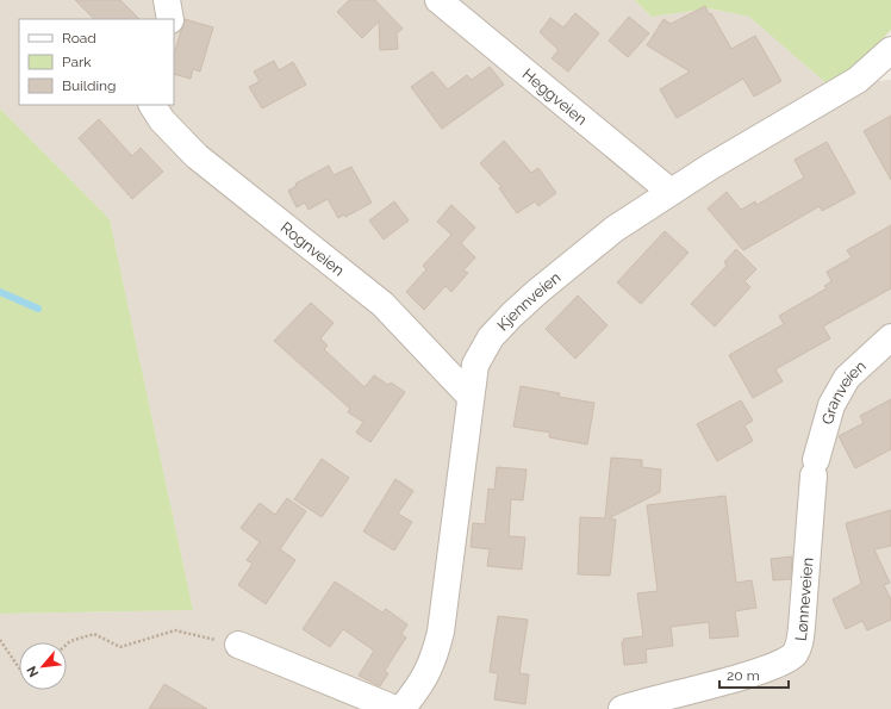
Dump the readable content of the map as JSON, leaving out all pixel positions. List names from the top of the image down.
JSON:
{
  "streets": {
    "street": [
      "Heggveien",
      "Rognveien",
      "Kjennveien",
      "Granveien",
      "Lønneveien"
    ]
  },
  "crossings": [
    ["Heggveien", "Kjennveien"],
    ["Rognveien", "Kjennveien"],
    ["Granveien", "Lønneveien"]
  ],
  "legend": ["Road", "Park", "Building"],
  "scale_bar": "20 m",
  "north": "bottom left"
}
